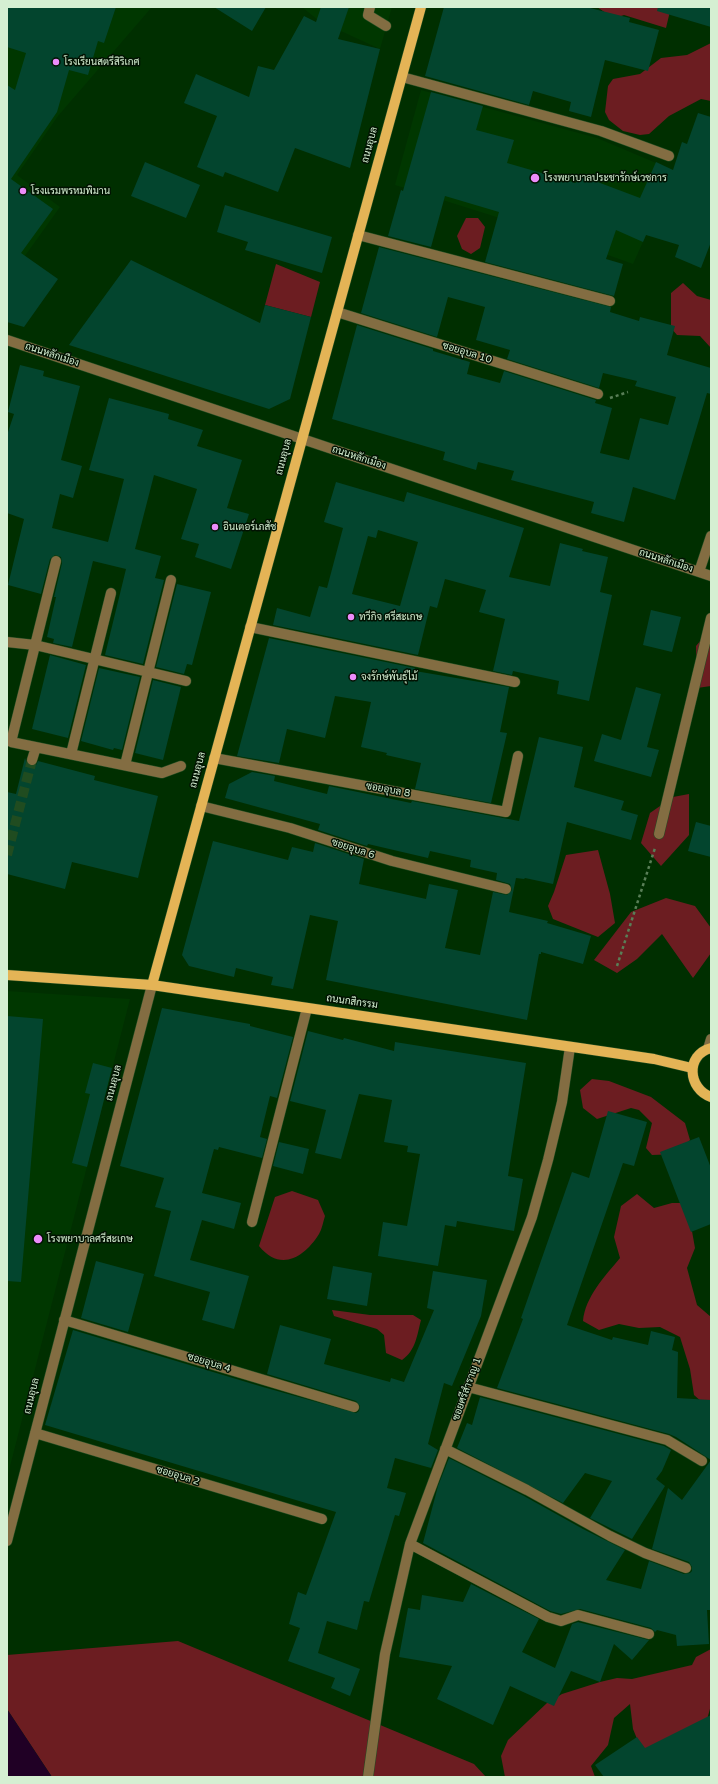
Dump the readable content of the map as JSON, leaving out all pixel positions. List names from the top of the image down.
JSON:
{
  "streets": {
    "main road": ["ถนนอุบล", "ถนนกสิกรรม"],
    "street": [
      "ซอยอุบล 10",
      "ถนนหลักเมือง",
      "ซอยอุบล 8",
      "ซอยอุบล 6",
      "ซอยอุบล 4",
      "ซอยศรีสำราญ 1",
      "ซอยอุบล 2"
    ]
  },
  "crossings": [
    ["ถนนอุบล", "ซอยอุบล 10"],
    ["ถนนอุบล", "ถนนหลักเมือง"],
    ["ถนนอุบล", "ซอยอุบล 8"],
    ["ถนนอุบล", "ซอยอุบล 6"],
    ["ถนนอุบล", "ถนนกสิกรรม"],
    ["ถนนอุบล", "ซอยอุบล 4"],
    ["ถนนอุบล", "ซอยอุบล 2"],
    ["ถนนกสิกรรม", "ซอยศรีสำราญ 1"]
  ],
  "places": [
    "โรงเรียนสตรีสิริเกศ",
    "โรงพยาบาลประชารักษ์เวชการ",
    "โรงแรมพรหมพิมาน",
    "อินเตอร์เภสัช",
    "ทวีกิจ ศรีสะเกษ",
    "จงรักษ์พันธุ์ไม้",
    "โรงพยาบาลศรีสะเกษ"
  ]
}
